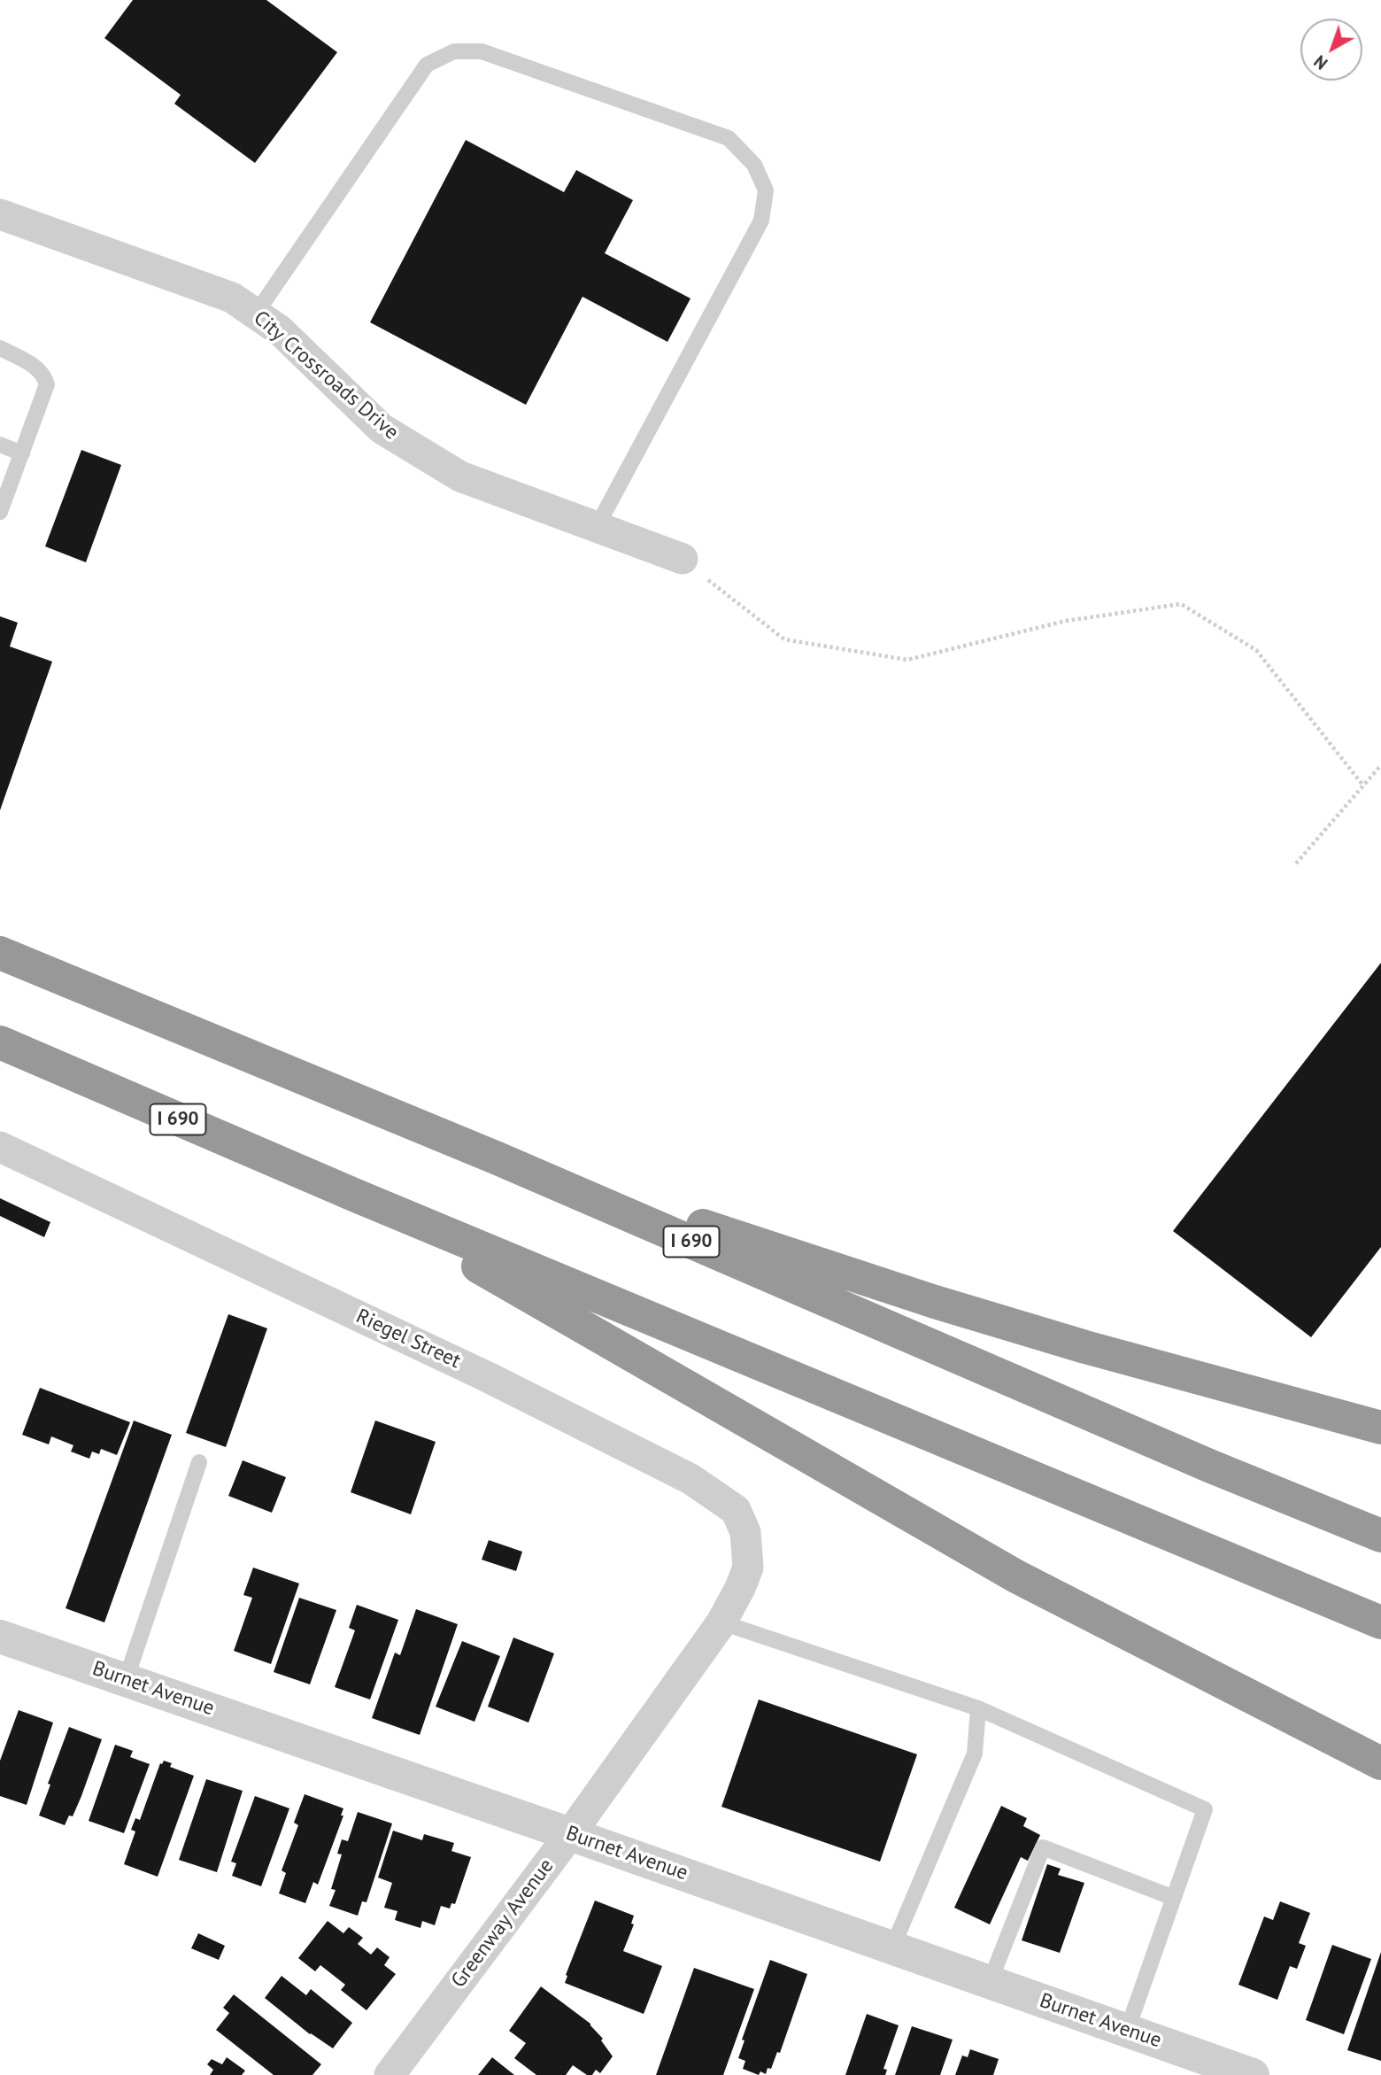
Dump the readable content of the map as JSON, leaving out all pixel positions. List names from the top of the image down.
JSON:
{
  "streets": {
    "highway": ["I 690"],
    "street": [
      "City Crossroads Drive",
      "Riegel Street",
      "Burnet Avenue",
      "Greenway Avenue"
    ]
  },
  "crossings": [
    ["Riegel Street", "Greenway Avenue"],
    ["Burnet Avenue", "Greenway Avenue"]
  ],
  "north": "bottom left"
}
